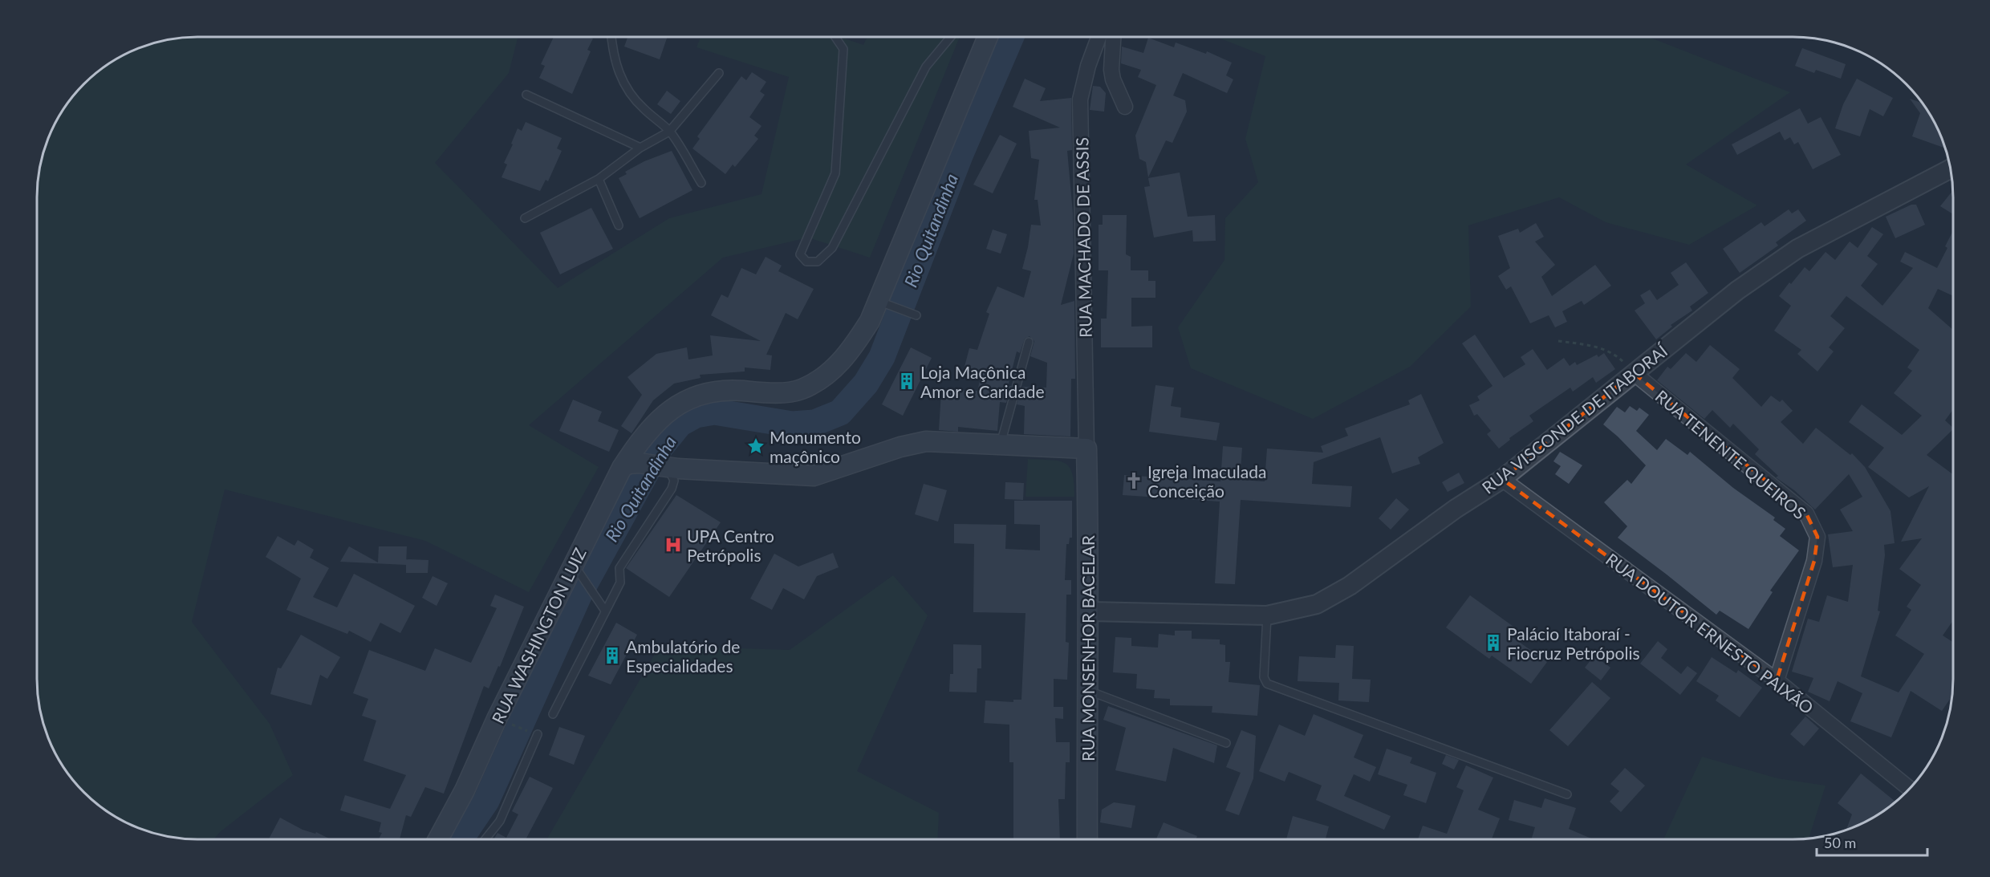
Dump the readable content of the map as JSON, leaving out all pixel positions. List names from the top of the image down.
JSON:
{
  "streets": {
    "main road": ["RUA WASHINGTON LUIZ", "RUA MONSENHOR BACELAR"],
    "street": [
      "RUA MACHADO DE ASSIS",
      "RUA VISCONDE DE ITABORAÍ",
      "RUA TENENTE QUEIROS",
      "RUA DOUTOR ERNESTO PAIXÃO"
    ]
  },
  "crossings": [
    ["RUA MACHADO DE ASSIS", "RUA MONSENHOR BACELAR"],
    ["RUA VISCONDE DE ITABORAÍ", "RUA TENENTE QUEIROS"],
    ["RUA VISCONDE DE ITABORAÍ", "RUA DOUTOR ERNESTO PAIXÃO"],
    ["RUA VISCONDE DE ITABORAÍ", "RUA MONSENHOR BACELAR"],
    ["RUA TENENTE QUEIROS", "RUA DOUTOR ERNESTO PAIXÃO"]
  ],
  "water": ["Rio Quitandinha"],
  "places": {
    "building": ["Loja Maçônica Amor e Caridade", "Palácio Itaboraí - Fiocruz Petrópolis", "Ambulatório de Especialidades"],
    "place": ["Monumento maçônico"],
    "church": ["Igreja Imaculada Conceição"],
    "hospital": ["UPA Centro Petrópolis"]
  },
  "scale_bar": "50 m"
}
